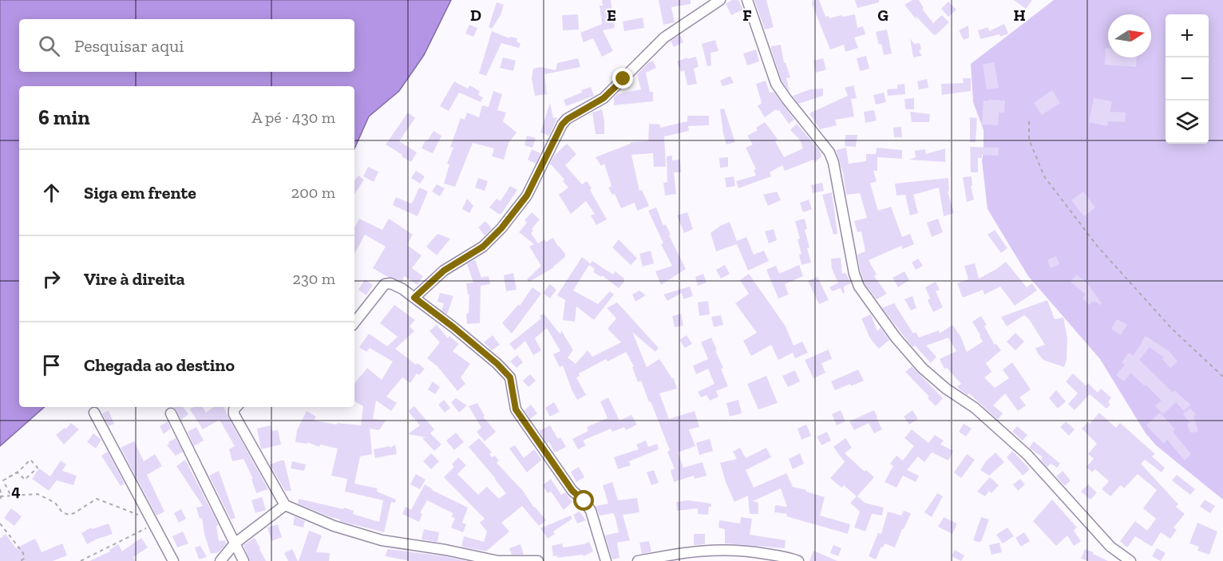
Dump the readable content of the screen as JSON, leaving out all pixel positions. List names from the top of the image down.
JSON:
{
  "north": "right",
  "page": {
    "map_buttons": ["+", "−"],
    "search": "Pesquisar aqui",
    "heading": ["6 min", "A pé · 430 m"],
    "list": [
      ["Siga em frente", "200 m"],
      ["Vire à direita", "230 m"],
      "Chegada ao destino"
    ]
  },
  "grid": {
    "columns": [
      "D",
      "E",
      "F",
      "G",
      "H"
    ],
    "rows": ["4"]
  }
}
